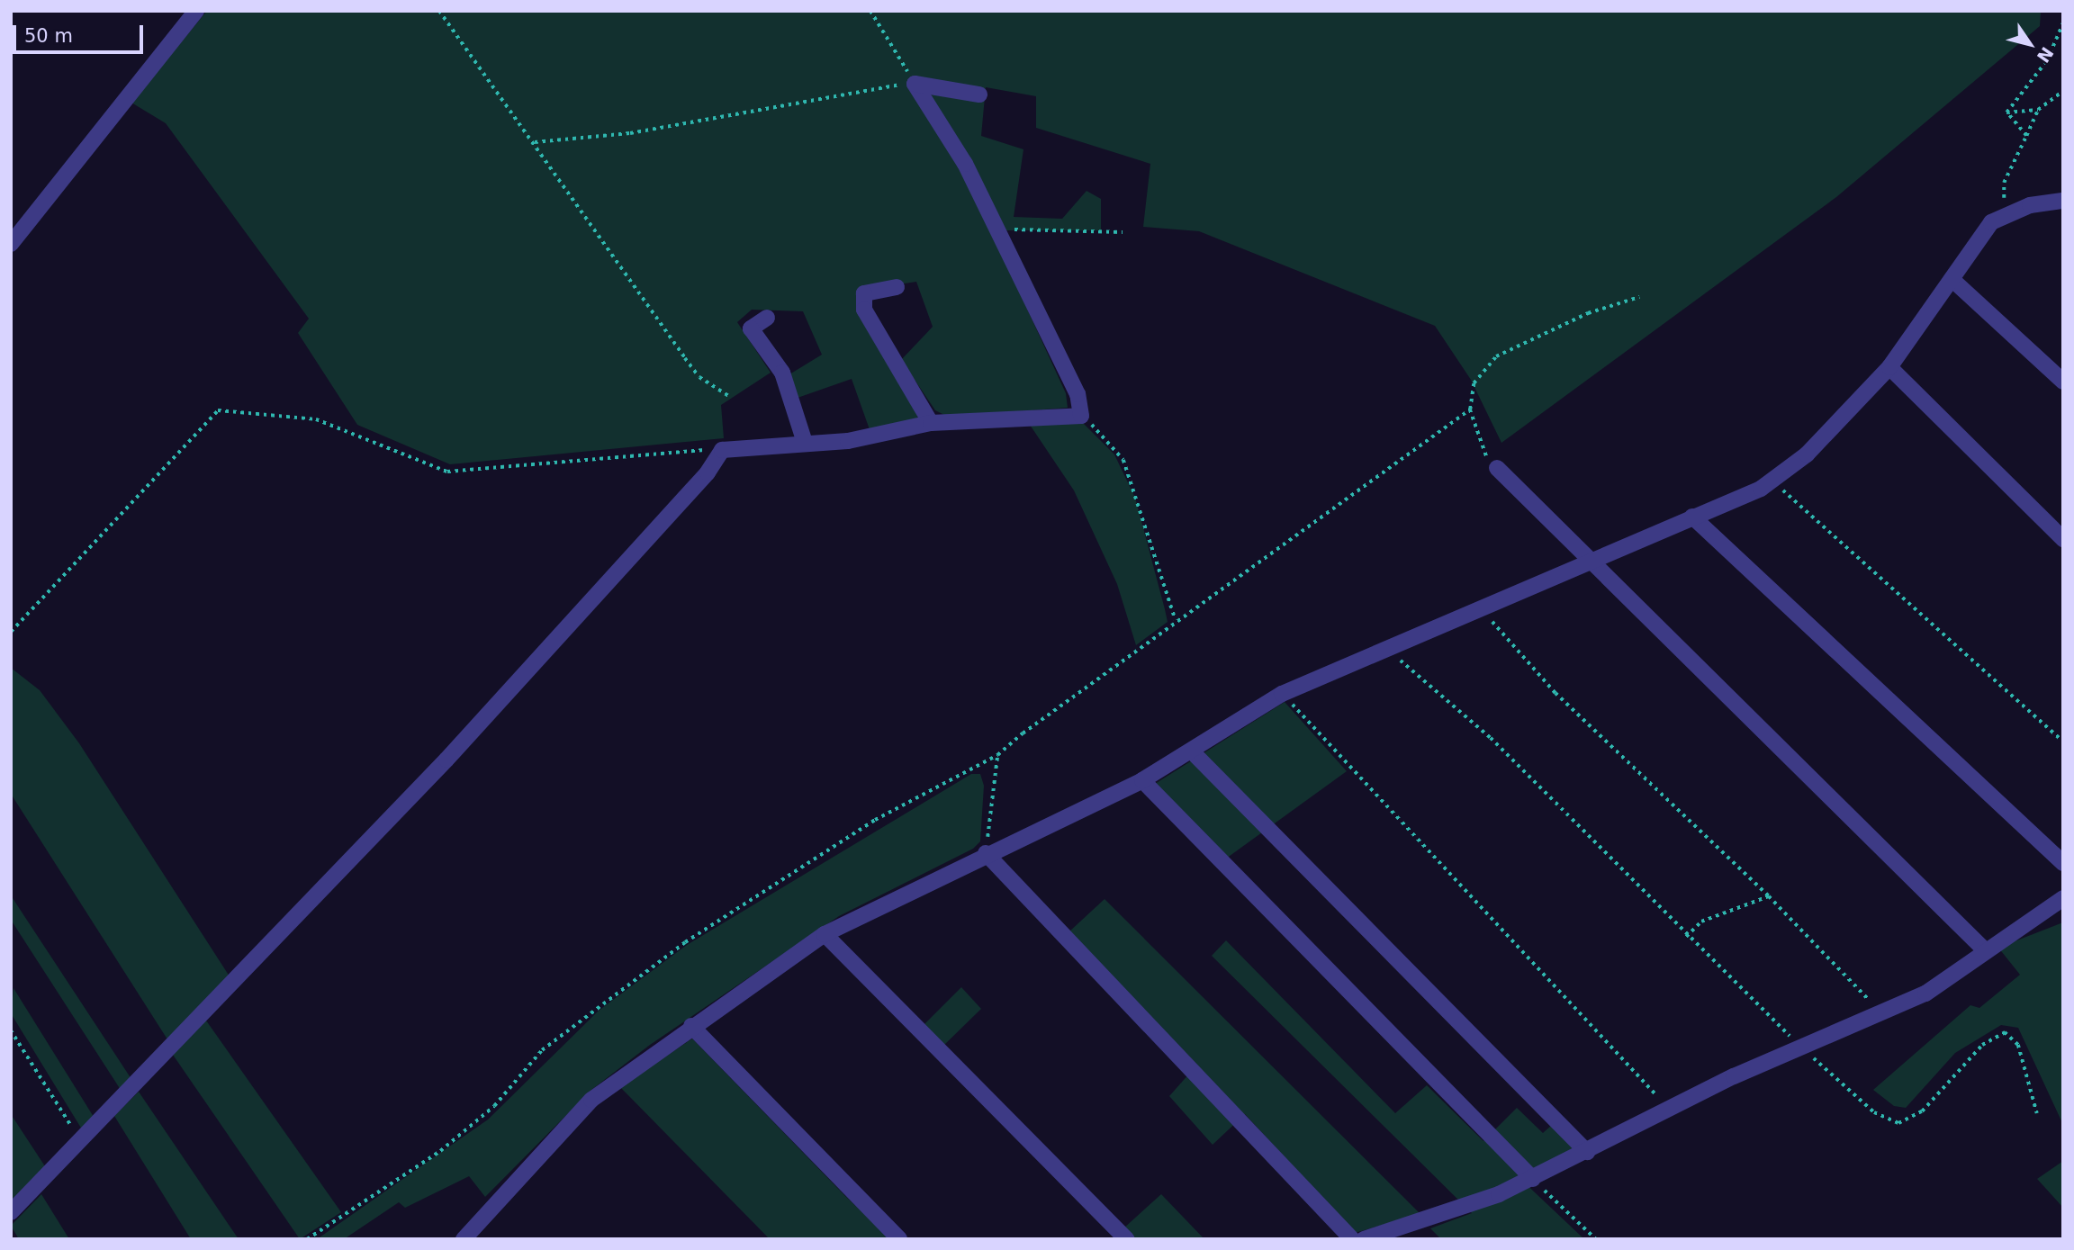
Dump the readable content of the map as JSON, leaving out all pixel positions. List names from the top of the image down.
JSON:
{
  "scale_bar": "50 m",
  "north": "bottom right"
}
